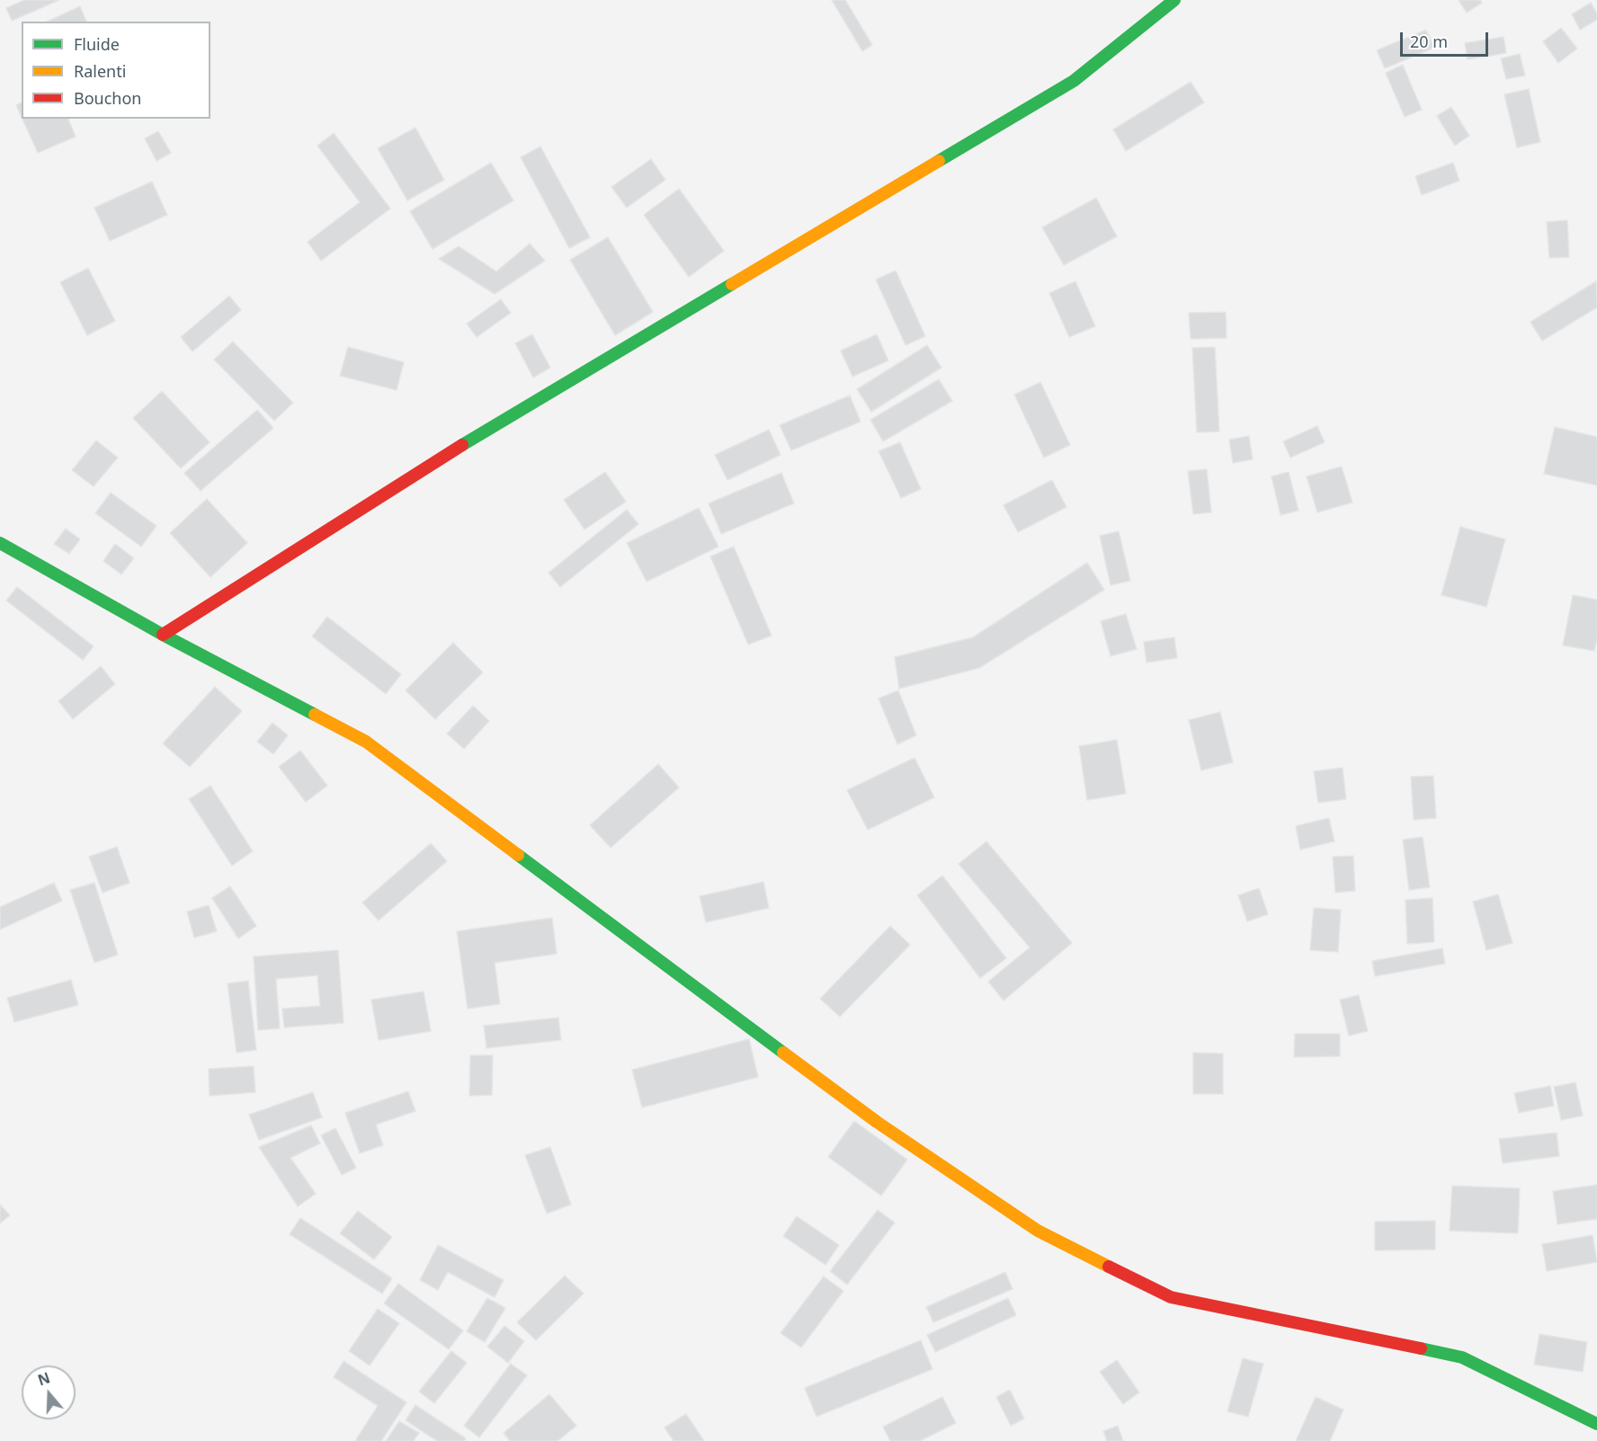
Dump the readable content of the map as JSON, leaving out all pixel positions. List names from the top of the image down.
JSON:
{
  "legend": ["Fluide", "Ralenti", "Bouchon"],
  "scale_bar": "20 m",
  "north": "top"
}
